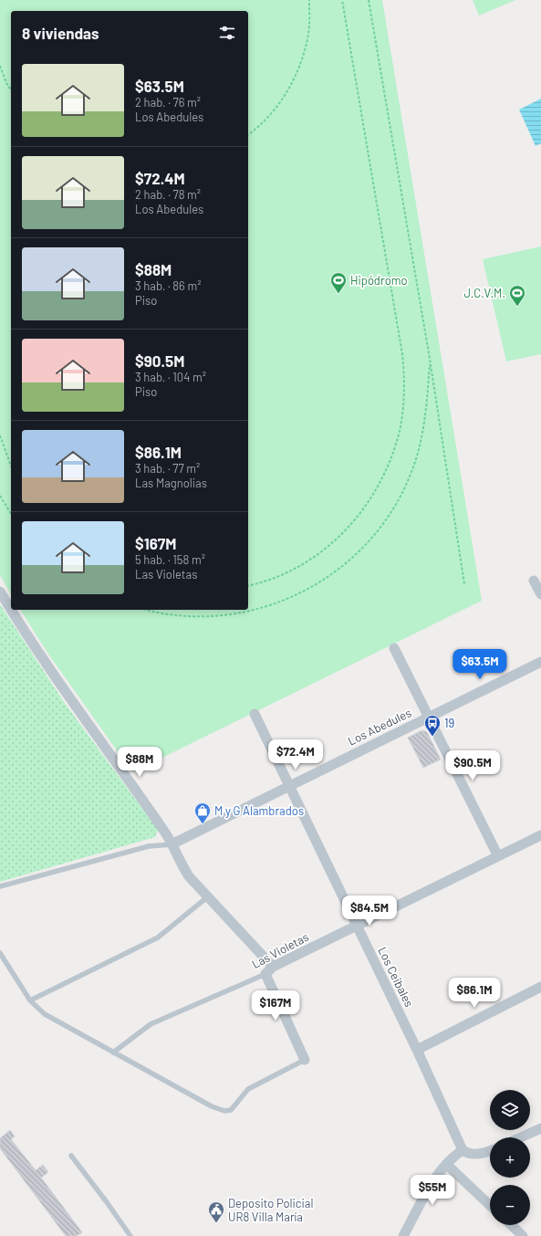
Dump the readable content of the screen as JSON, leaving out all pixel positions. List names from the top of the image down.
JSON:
{
  "streets": {
    "street": ["Los Abedules", "Las Violetas", "Los Ceibales"]
  },
  "crossings": [
    ["Los Abedules", "Los Ceibales"],
    ["Las Violetas", "Los Ceibales"]
  ],
  "places": {
    "sports": ["Hipódromo", "J.C.V.M."],
    "bus stop": ["19"],
    "shop": ["M y G Alambrados"],
    "public building": ["Deposito Policial UR8 Villa María"]
  },
  "page": {
    "heading": "8 viviendas",
    "list": [
      {
        "name": "$63.5M",
        "note": "2 hab. · 76 m² · Los Abedules"
      },
      {
        "name": "$72.4M",
        "note": "2 hab. · 78 m² · Los Abedules"
      },
      {
        "name": "$88M",
        "note": "3 hab. · 86 m² · Piso"
      },
      {
        "name": "$90.5M",
        "note": "3 hab. · 104 m² · Piso"
      },
      {
        "name": "$86.1M",
        "note": "3 hab. · 77 m² · Las Magnolias"
      },
      {
        "name": "$167M",
        "note": "5 hab. · 158 m² · Las Violetas"
      }
    ],
    "price": [
      "$63.5M",
      "$72.4M",
      "$88M",
      "$90.5M",
      "$84.5M",
      "$86.1M",
      "$167M",
      "$55M"
    ],
    "map_buttons": ["+", "−"]
  }
}
